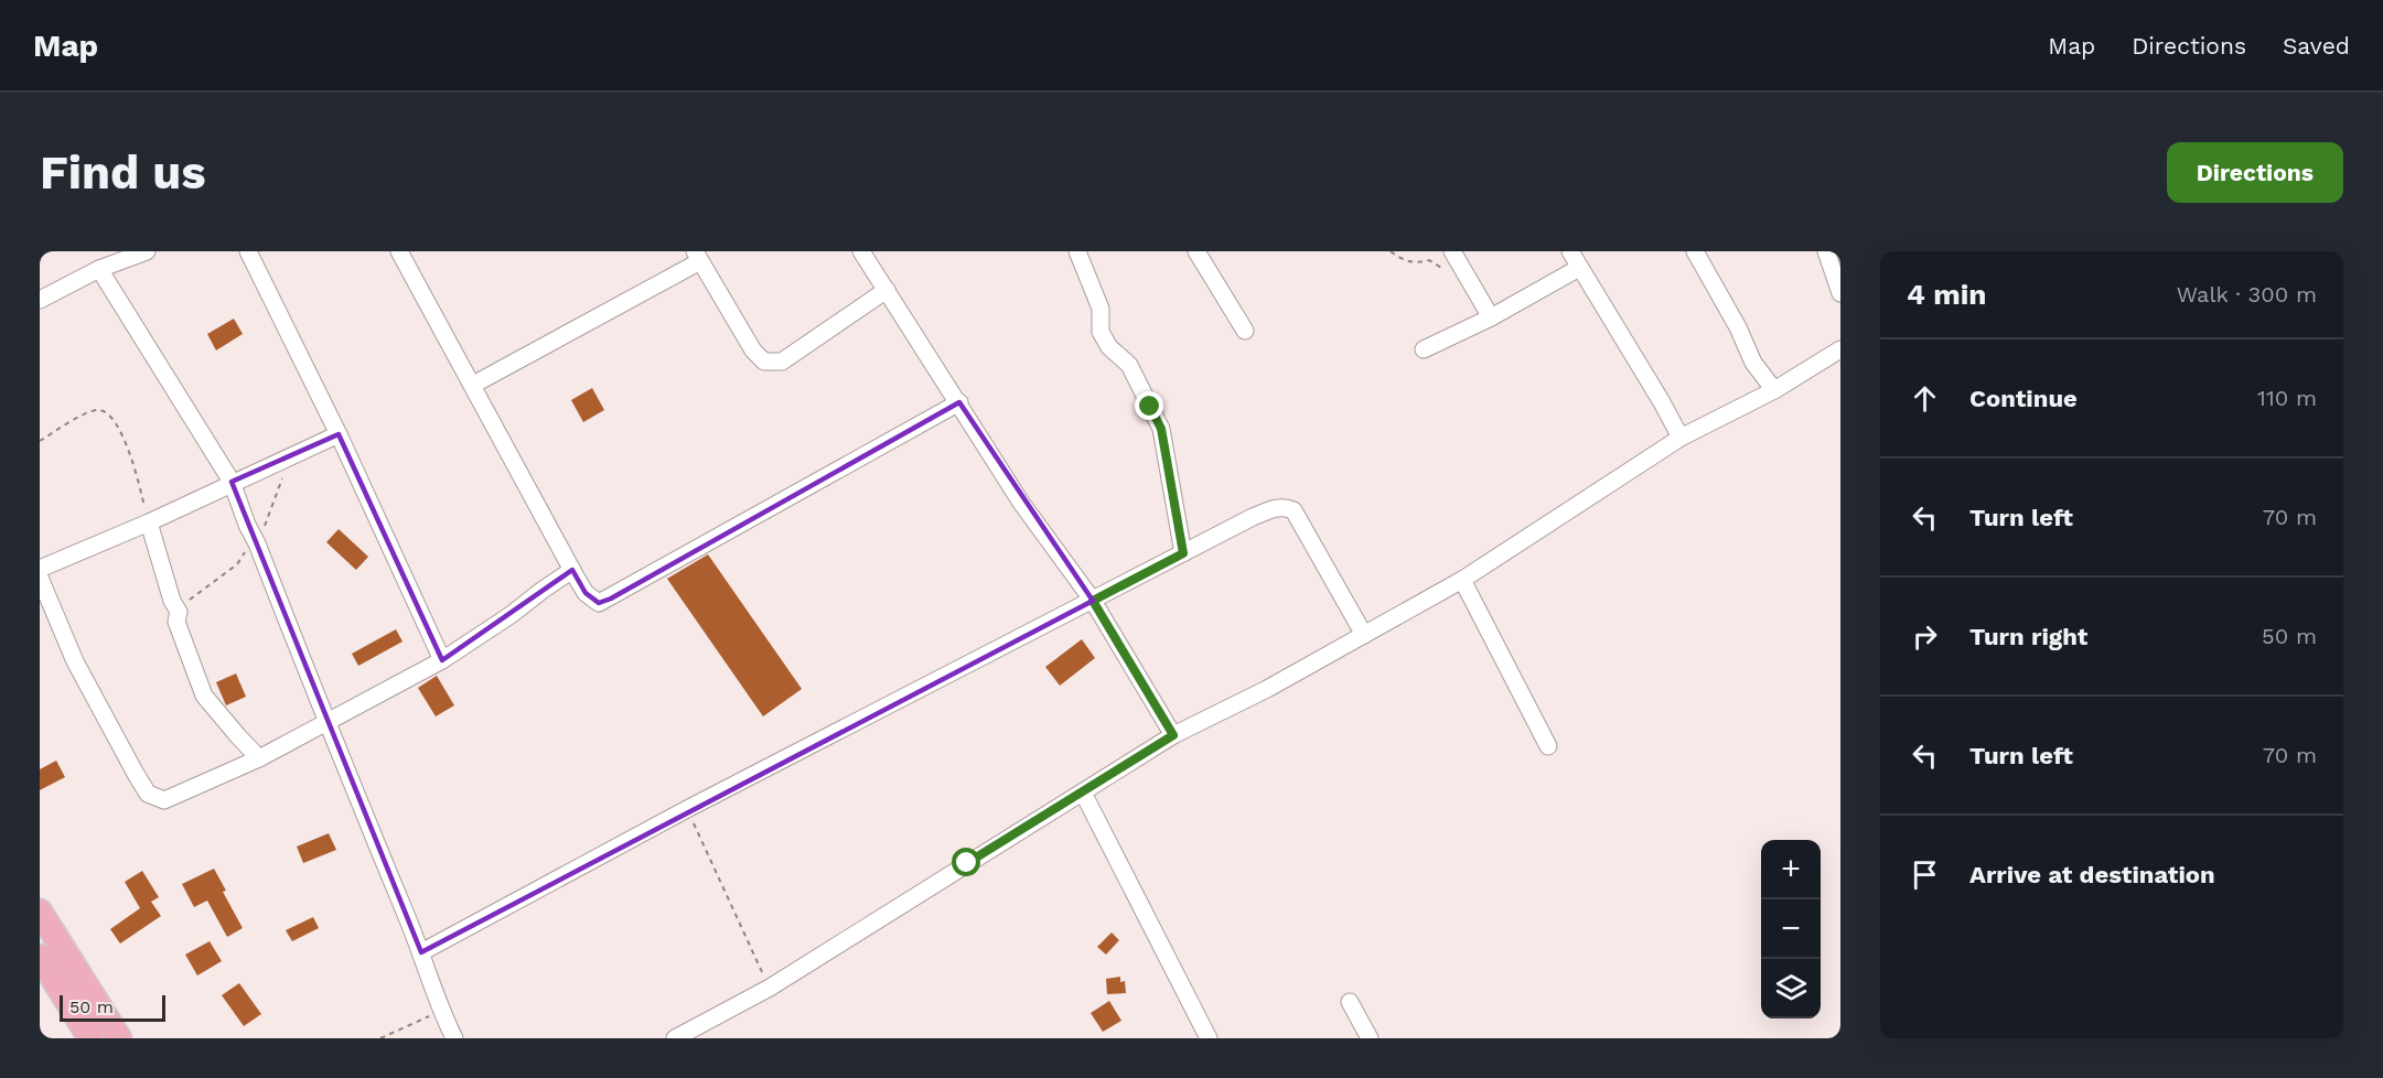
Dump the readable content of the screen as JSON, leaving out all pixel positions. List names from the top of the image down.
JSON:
{
  "scale_bar": "50 m",
  "page": {
    "header": "Map",
    "nav": ["Map", "Directions", "Saved"],
    "buttons": "Directions",
    "title": "Find us",
    "heading": ["4 min", "Walk · 300 m"],
    "list": [
      ["Continue", "110 m"],
      ["Turn left", "70 m"],
      ["Turn right", "50 m"],
      ["Turn left", "70 m"],
      "Arrive at destination"
    ],
    "map_buttons": ["+", "−"],
    "scale": "50 m"
  }
}
